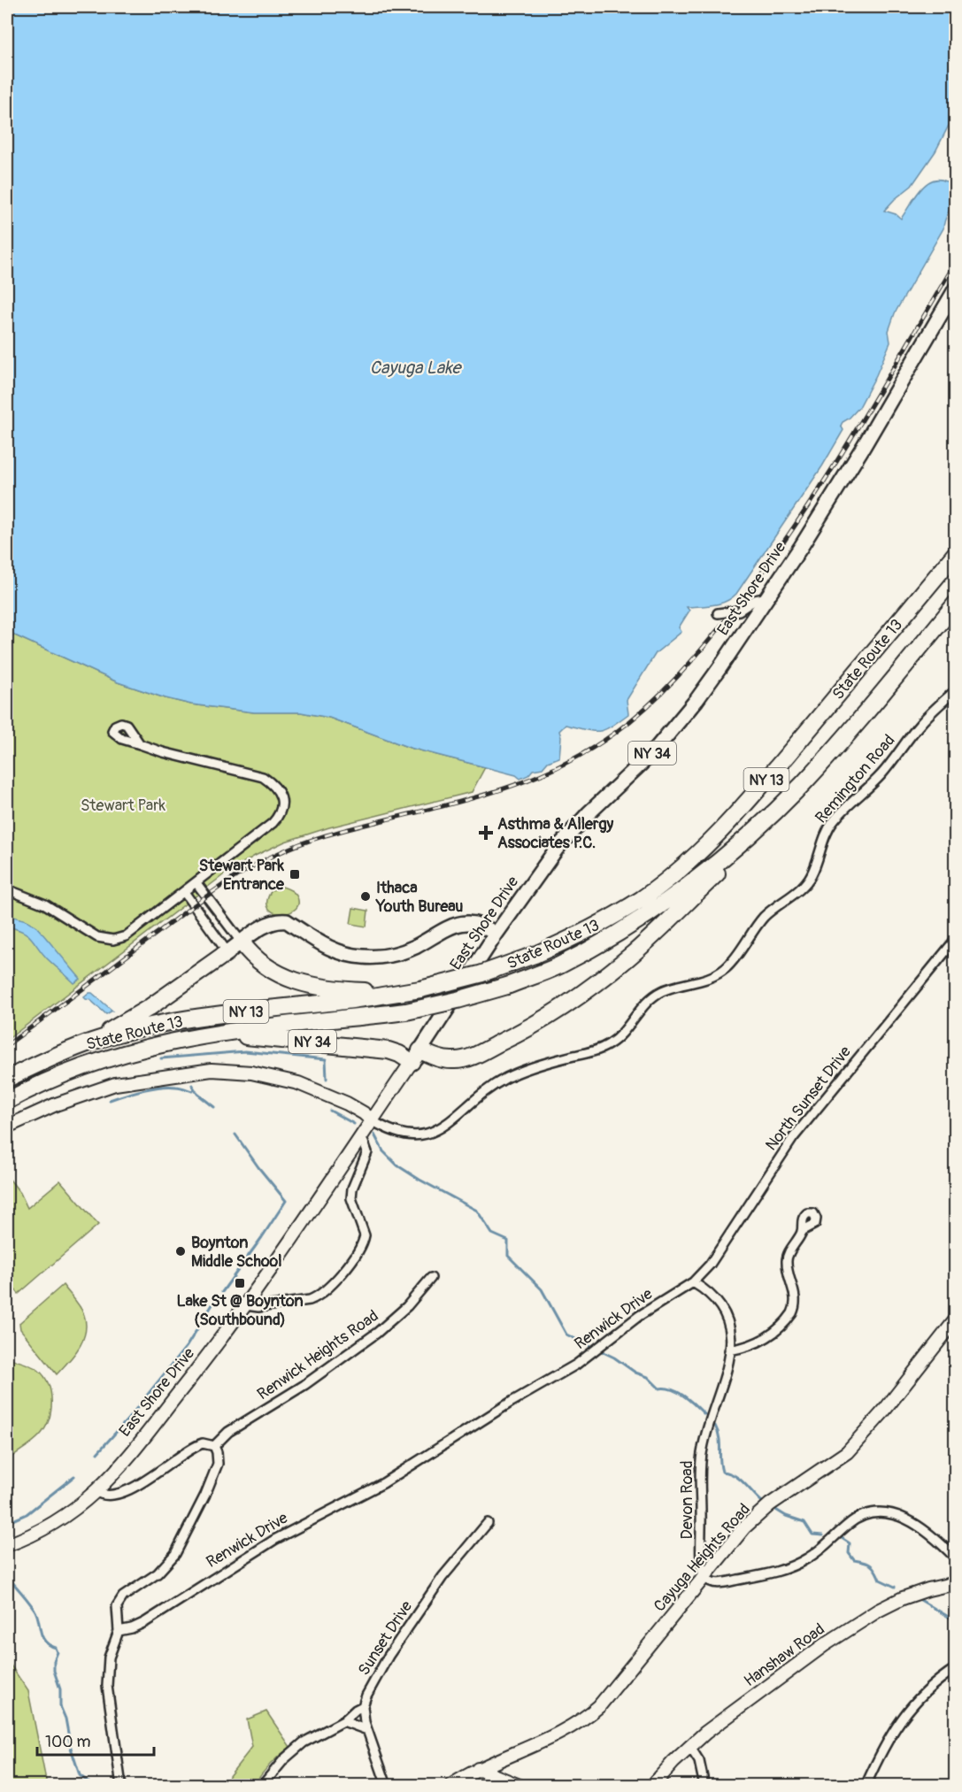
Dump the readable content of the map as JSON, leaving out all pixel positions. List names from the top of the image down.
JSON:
{
  "streets": {
    "highway": ["State Route 13", "NY 34", "NY 13"],
    "main road": ["East Shore Drive"],
    "street": [
      "Remington Road",
      "North Sunset Drive",
      "Renwick Drive",
      "Renwick Heights Road",
      "Devon Road",
      "Cayuga Heights Road",
      "Sunset Drive",
      "Hanshaw Road"
    ]
  },
  "crossings": [
    ["East Shore Drive", "NY 34"],
    ["East Shore Drive", "Remington Road"],
    ["State Route 13", "NY 34"],
    ["North Sunset Drive", "Renwick Drive"],
    ["North Sunset Drive", "Devon Road"],
    ["Renwick Drive", "Devon Road"],
    ["Devon Road", "Cayuga Heights Road"]
  ],
  "water": ["Cayuga Lake"],
  "parks": ["Stewart Park"],
  "places": {
    "health": ["Asthma & Allergy Associates P.C."],
    "transit": ["Stewart Park Entrance", "Lake St @ Boynton (Southbound)"],
    "other": ["Ithaca Youth Bureau", "Boynton Middle School"]
  },
  "scale_bar": "100 m"
}
